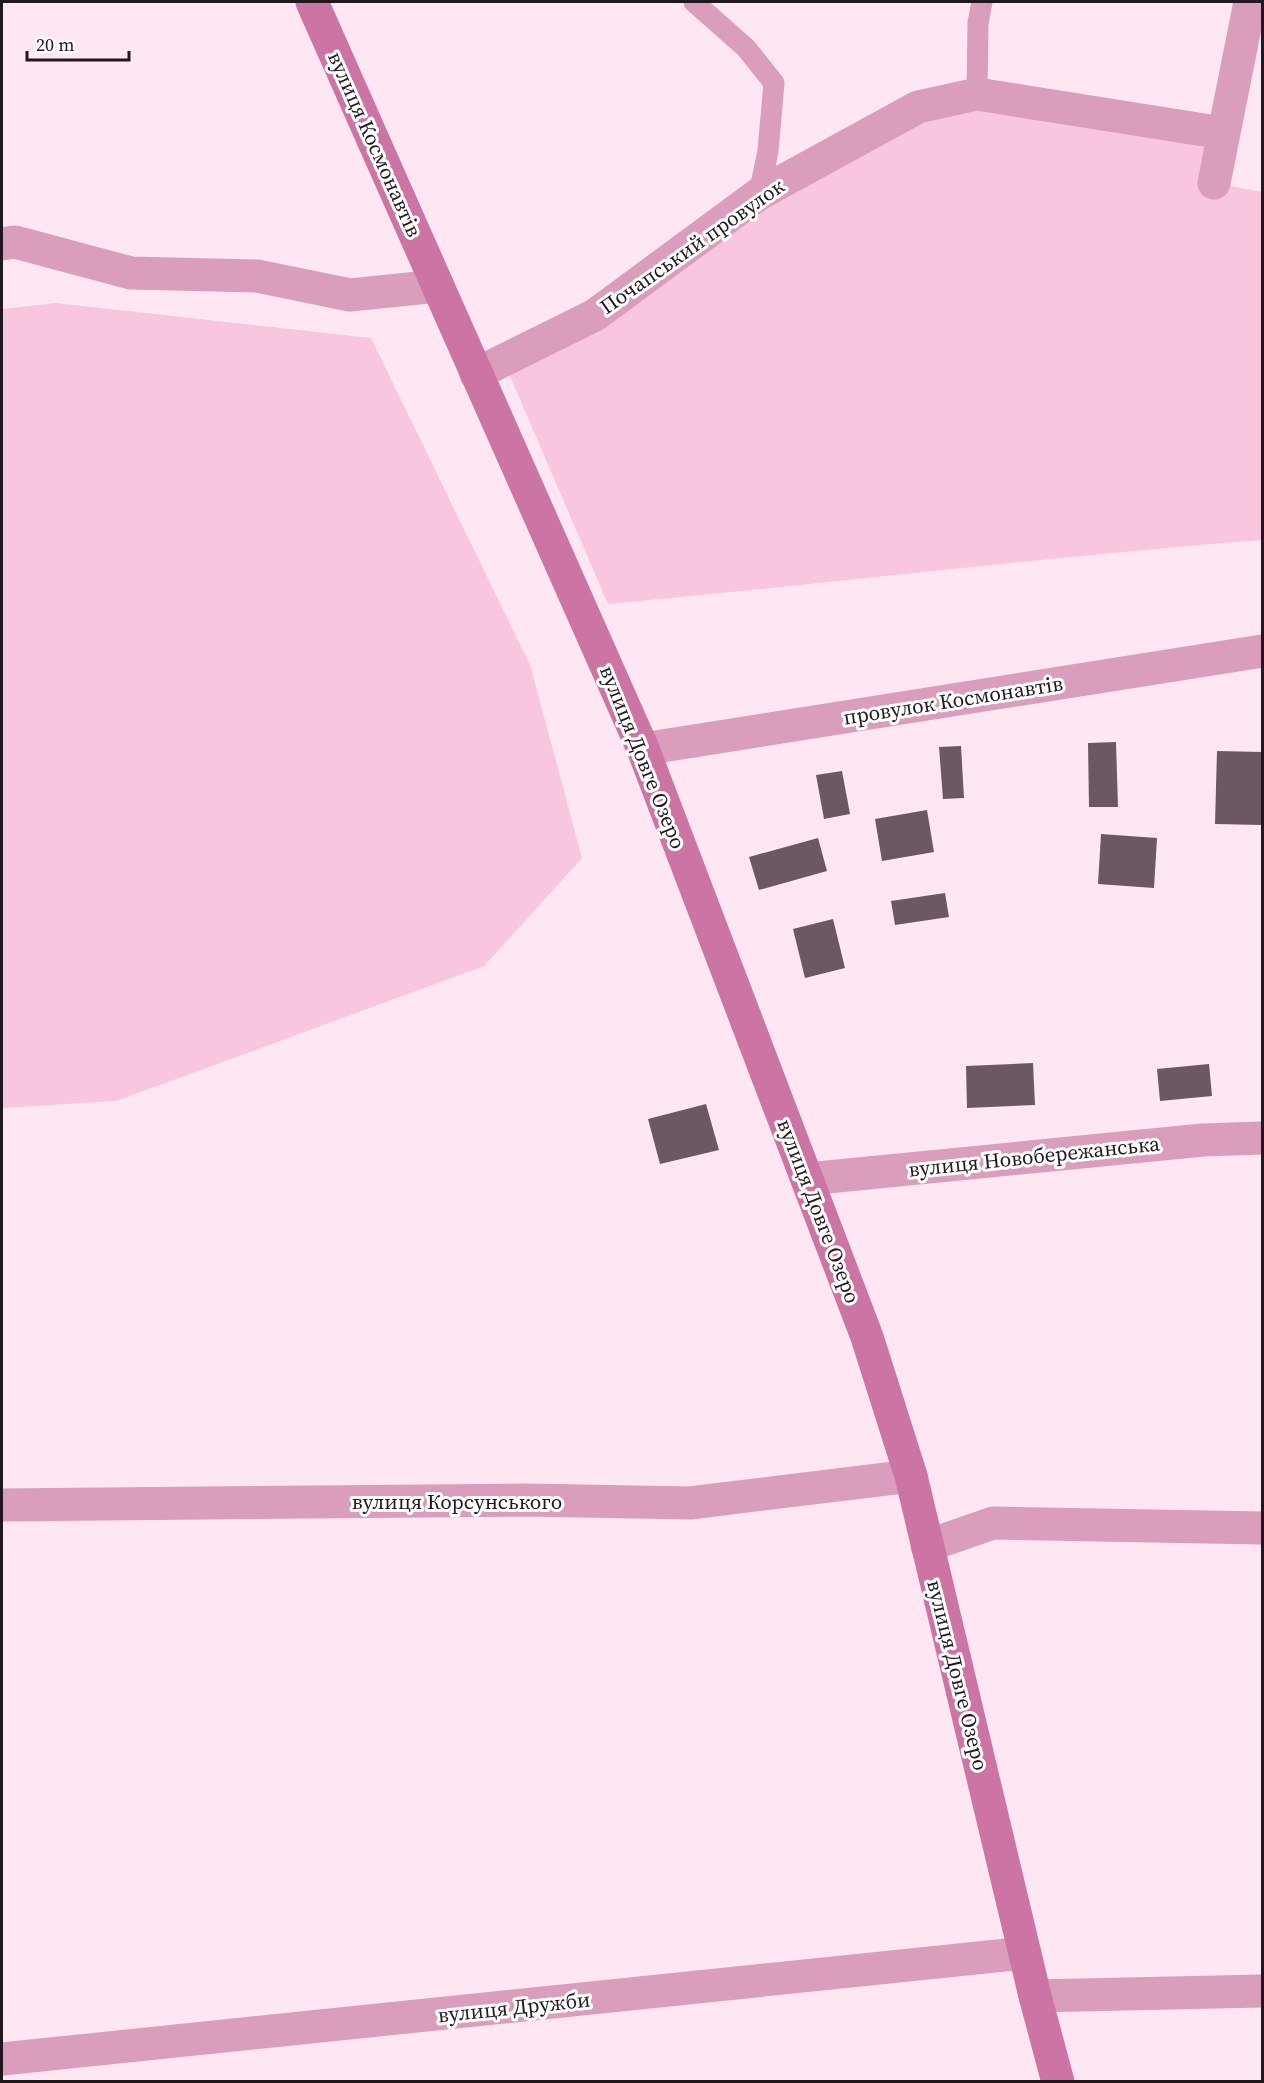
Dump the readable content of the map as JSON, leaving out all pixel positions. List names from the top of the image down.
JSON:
{
  "streets": {
    "street": [
      "вулиця Космонавтів",
      "Почапський провулок",
      "провулок Космонавтів",
      "вулиця Довге Озеро",
      "вулиця Новобережанська",
      "вулиця Корсунського",
      "вулиця Дружби"
    ]
  },
  "crossings": [
    ["вулиця Космонавтів", "Почапський провулок"],
    ["вулиця Космонавтів", "вулиця Довге Озеро"],
    ["Почапський провулок", "вулиця Довге Озеро"],
    ["провулок Космонавтів", "вулиця Довге Озеро"],
    ["вулиця Довге Озеро", "вулиця Новобережанська"],
    ["вулиця Довге Озеро", "вулиця Корсунського"],
    ["вулиця Довге Озеро", "вулиця Дружби"]
  ],
  "scale_bar": "20 m"
}
